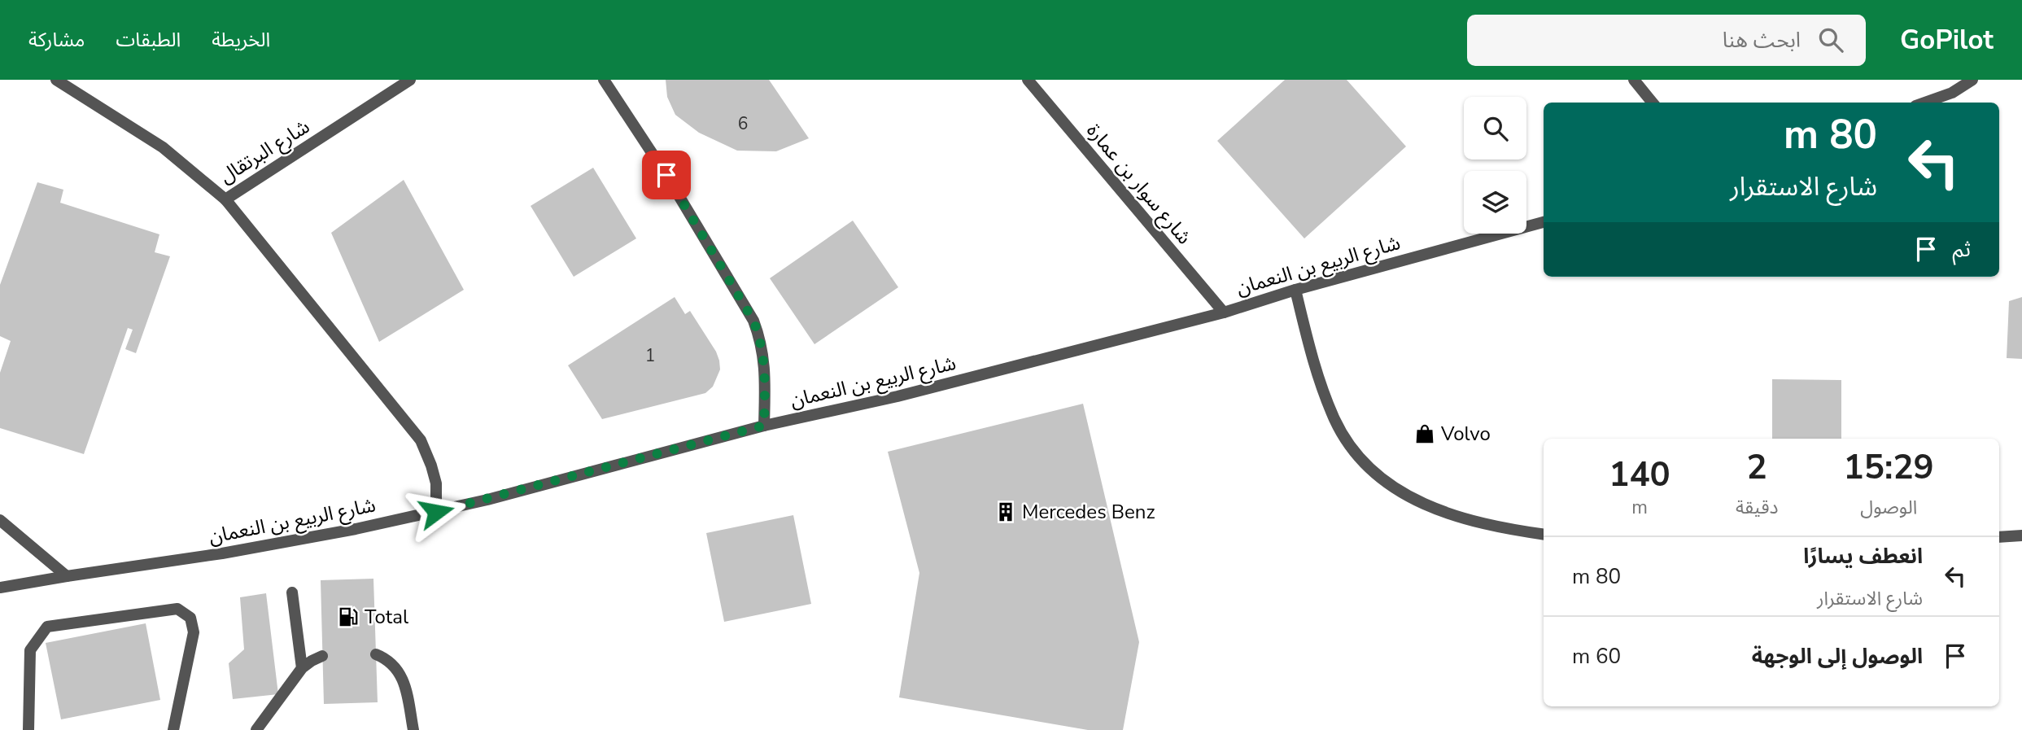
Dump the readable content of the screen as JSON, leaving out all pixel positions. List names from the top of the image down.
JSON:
{
  "streets": {
    "street": ["شارع البرتقال", "شارع سوار بن عمارة", "شارع الربيع بن النعمان"]
  },
  "crossings": [
    ["شارع سوار بن عمارة", "شارع الربيع بن النعمان"]
  ],
  "places": {
    "shop": ["Volvo"],
    "building": ["Mercedes Benz"],
    "fuel station": ["Total"]
  },
  "house_numbers": ["6", "1"],
  "page": {
    "header": "GoPilot",
    "search": "ابحث هنا",
    "nav": ["الخريطة", "الطبقات", "مشاركة"],
    "turn": ["80 m", "شارع الاستقرار"],
    "then": "ثم",
    "eta": [
      "15:29",
      "الوصول",
      "2",
      "دقيقة",
      "140",
      "m"
    ],
    "list": [
      {
        "name": "انعطف يسارًا",
        "note": "شارع الاستقرار",
        "value": "80 m"
      },
      {
        "name": "الوصول إلى الوجهة",
        "value": "60 m"
      }
    ]
  }
}
